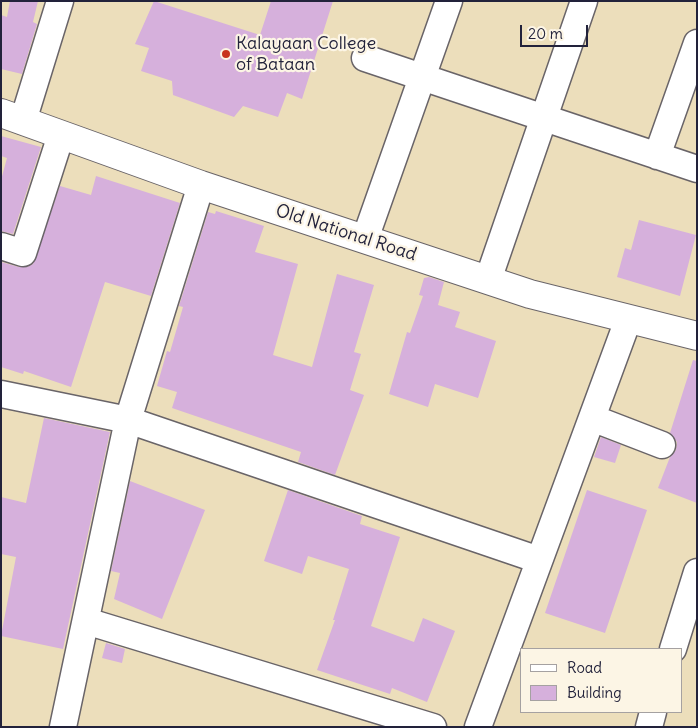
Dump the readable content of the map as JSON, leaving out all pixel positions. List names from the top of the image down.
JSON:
{
  "streets": {
    "main road": ["Old National Road"]
  },
  "places": ["Kalayaan College of Bataan"],
  "legend": ["Road", "Building"],
  "scale_bar": "20 m"
}
